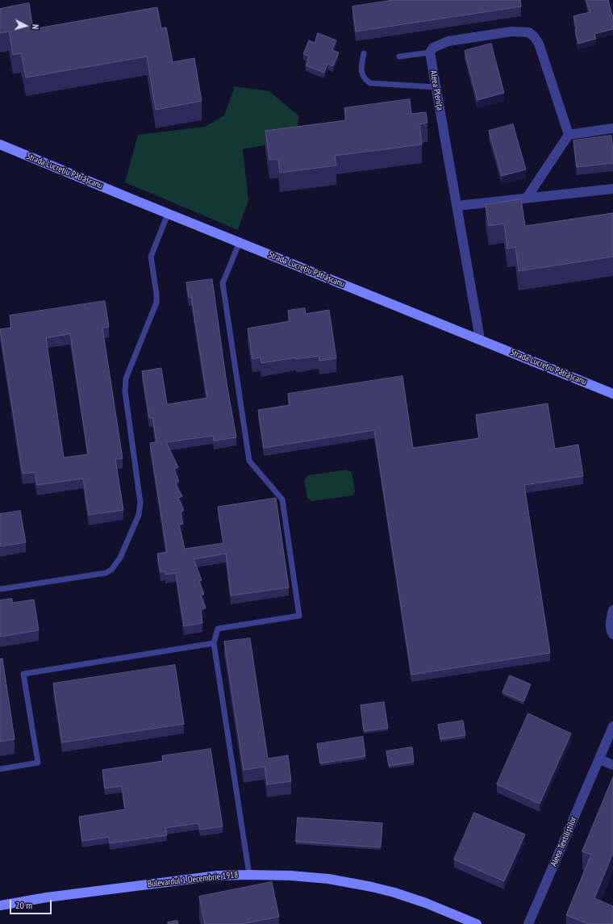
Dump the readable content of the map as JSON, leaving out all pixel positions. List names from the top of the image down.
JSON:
{
  "streets": {
    "main road": ["Strada Lucrețiu Pătrășcanu", "Bulevardul 1 Decembrie 1918"],
    "street": ["Aleea Plenița", "Aleea Textiliștilor"]
  },
  "crossings": [
    ["Aleea Plenița", "Strada Lucrețiu Pătrășcanu"]
  ],
  "scale_bar": "20 m",
  "north": "right"
}
